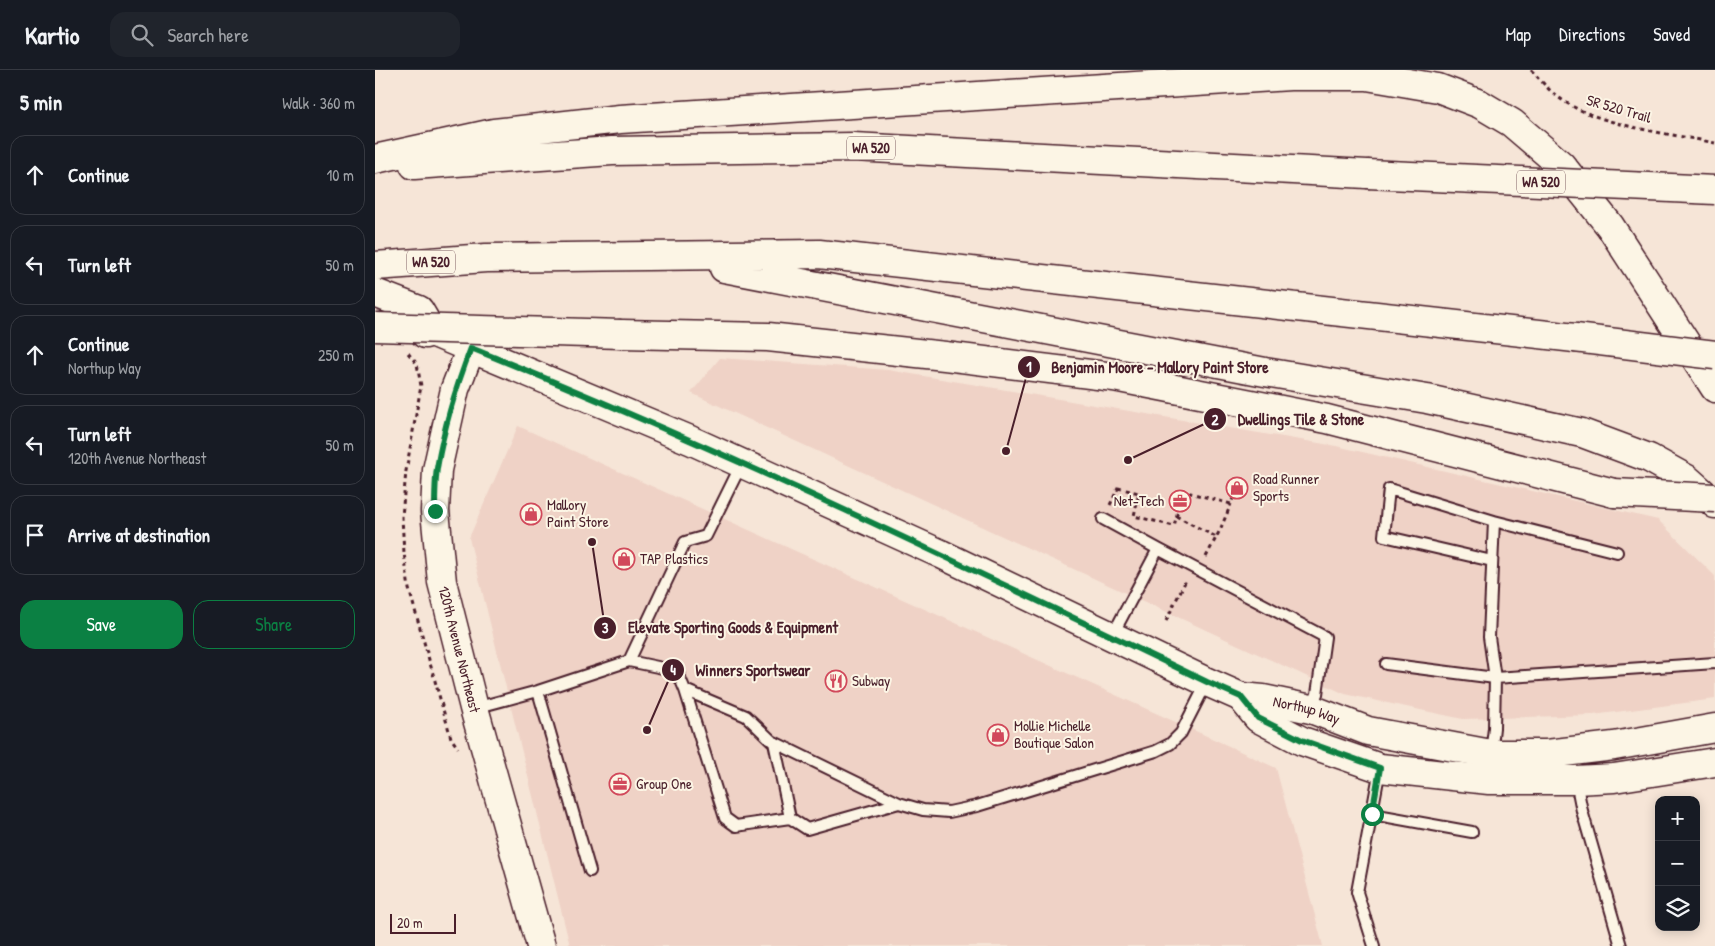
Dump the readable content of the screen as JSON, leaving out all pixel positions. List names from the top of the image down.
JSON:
{
  "streets": {
    "main road": ["WA 520", "120th Avenue Northeast", "Northup Way"],
    "path": ["SR 520 Trail"]
  },
  "crossings": [
    ["120th Avenue Northeast", "Northup Way"]
  ],
  "places": {
    "other": [
      "Benjamin Moore - Mallory Paint Store",
      "Dwellings Tile & Stone",
      "Elevate Sporting Goods & Equipment",
      "Winners Sportswear"
    ],
    "shop": [
      "Road Runner Sports",
      "Mallory Paint Store",
      "TAP Plastics",
      "Mollie Michelle Boutique Salon"
    ],
    "office": ["Net-Tech", "Group One"],
    "restaurant": ["Subway"]
  },
  "scale_bar": "20 m",
  "page": {
    "header": "Kartio",
    "search": "Search here",
    "nav": ["Map", "Directions", "Saved"],
    "heading": ["5 min", "Walk · 360 m"],
    "list": [
      ["Continue", "10 m"],
      ["Turn left", "50 m"],
      ["Continue", "Northup Way", "250 m"],
      ["Turn left", "120th Avenue Northeast", "50 m"],
      "Arrive at destination"
    ],
    "buttons": ["Save", "Share"],
    "map_buttons": ["+", "−"],
    "scale": "20 m"
  }
}
